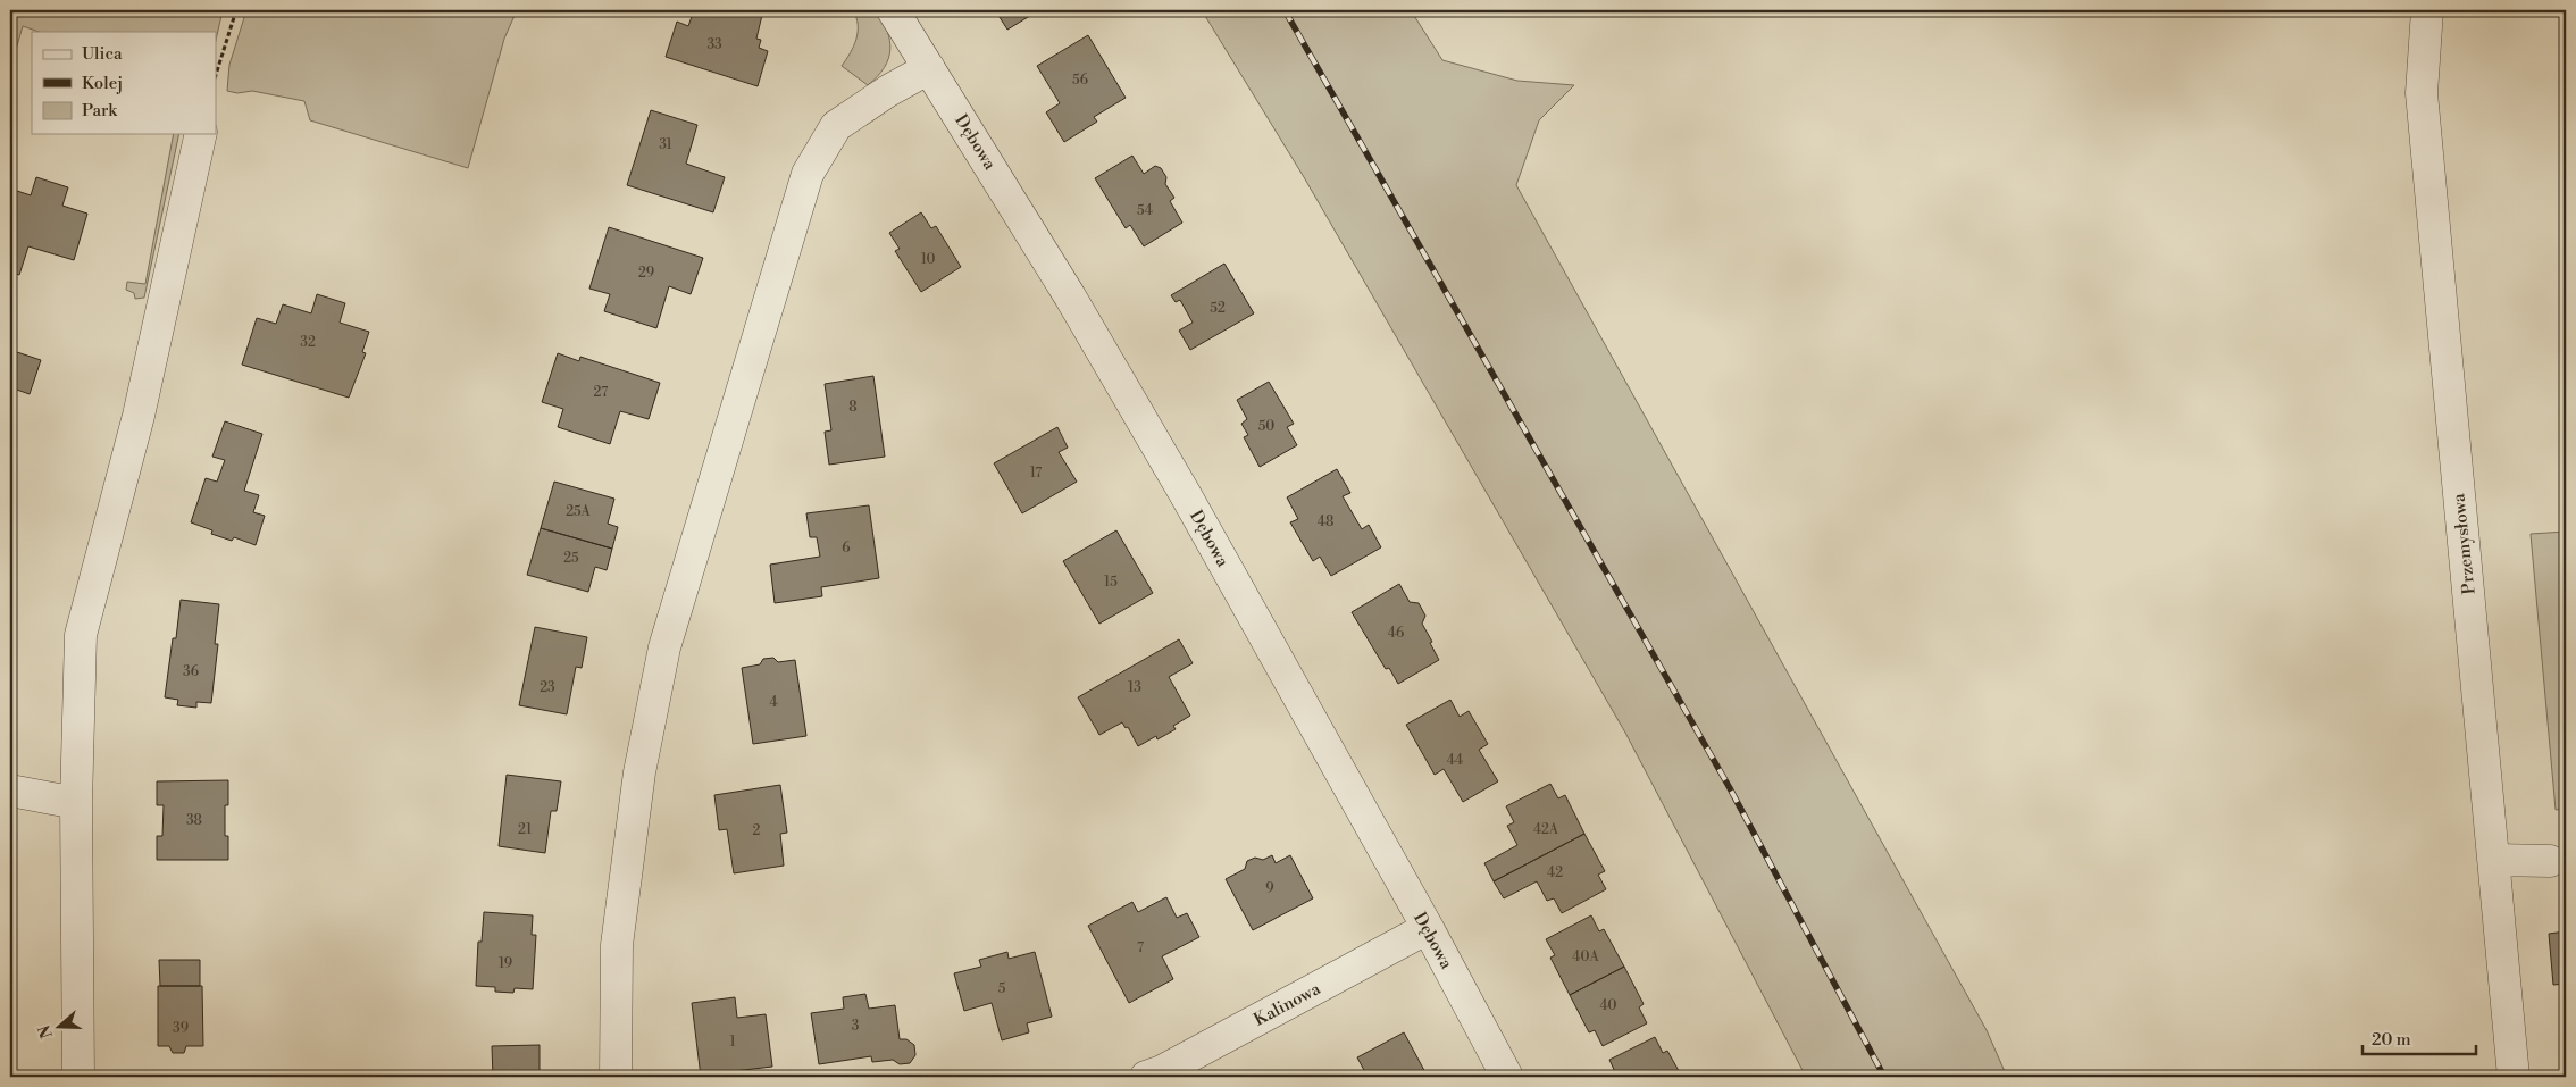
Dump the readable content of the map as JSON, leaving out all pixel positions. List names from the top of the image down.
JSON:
{
  "streets": {
    "street": ["Dębowa", "Przemysłowa", "Kalinowa"]
  },
  "crossings": [
    ["Dębowa", "Kalinowa"]
  ],
  "house_numbers": [
    "33",
    "56",
    "31",
    "54",
    "10",
    "29",
    "52",
    "32",
    "27",
    "8",
    "50",
    "17",
    "25A",
    "48",
    "6",
    "25",
    "15",
    "46",
    "36",
    "23",
    "13",
    "4",
    "44",
    "38",
    "21",
    "42A",
    "2",
    "42",
    "9",
    "7",
    "40A",
    "19",
    "5",
    "40",
    "3",
    "39",
    "1"
  ],
  "legend": ["Ulica", "Kolej", "Park"],
  "scale_bar": "20 m",
  "north": "left"
}
